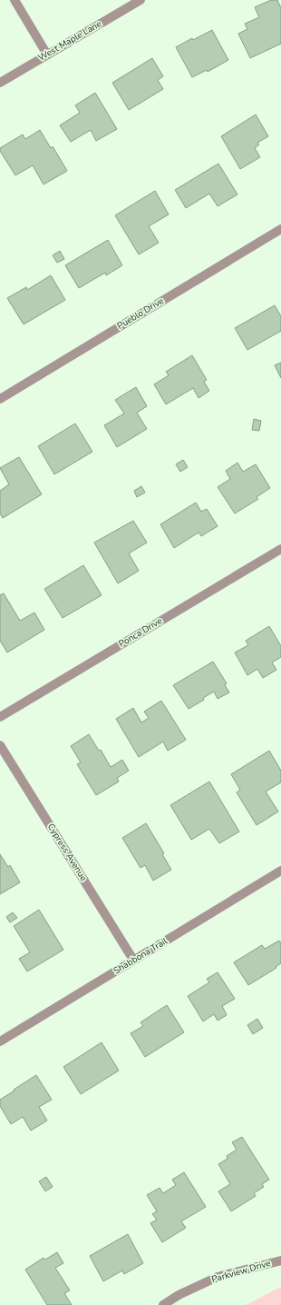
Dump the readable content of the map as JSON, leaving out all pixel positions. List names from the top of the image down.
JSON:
{
  "streets": {
    "street": [
      "West Maple Lane",
      "Pueblo Drive",
      "Ponca Drive",
      "Cypress Avenue",
      "Shabbona Trail",
      "Parkview Drive"
    ]
  },
  "crossings": [
    ["Cypress Avenue", "Shabbona Trail"]
  ]
}
